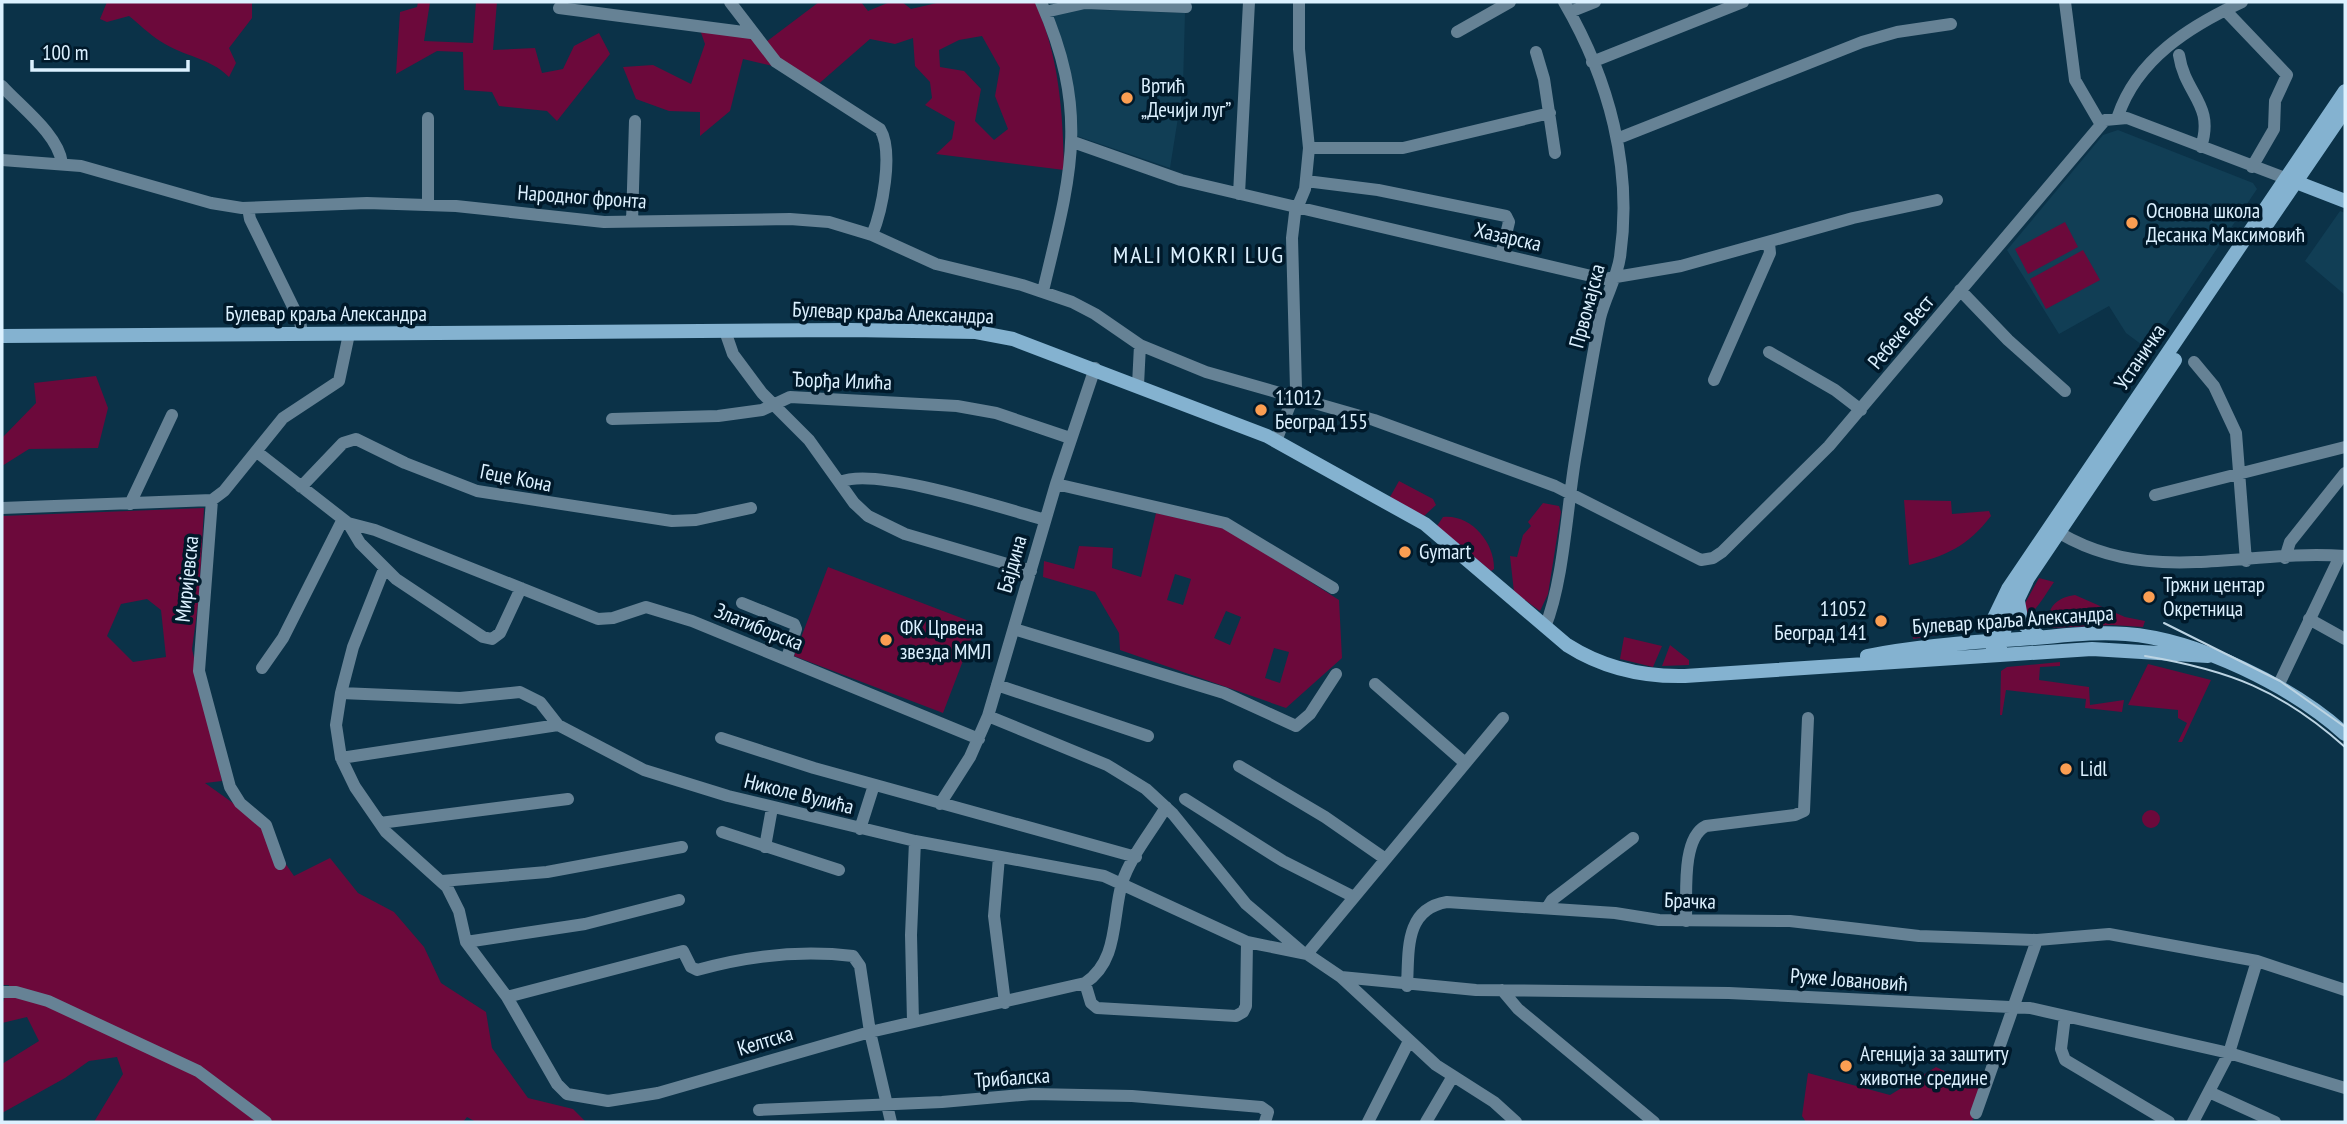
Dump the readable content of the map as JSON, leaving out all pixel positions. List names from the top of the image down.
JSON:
{
  "streets": {
    "main road": ["Булевар краља Александра", "Устаничка"],
    "street": [
      "Народног фронта",
      "Хазарска",
      "Првомајска",
      "Ребеке Вест",
      "Ђорђа Илића",
      "Геце Кона",
      "Бајдина",
      "Миријевска",
      "Златиборска",
      "Николе Вулића",
      "Брачка",
      "Руже Јовановић",
      "Келтска",
      "Трибалска"
    ]
  },
  "crossings": [
    ["Народног фронта", "Првомајска"],
    ["Народног фронта", "Ребеке Вест"],
    ["Хазарска", "Првомајска"],
    ["Првомајска", "Булевар краља Александра"],
    ["Булевар краља Александра", "Устаничка"],
    ["Булевар краља Александра", "Бајдина"],
    ["Ђорђа Илића", "Бајдина"],
    ["Геце Кона", "Златиборска"],
    ["Бајдина", "Златиборска"],
    ["Брачка", "Руже Јовановић"]
  ],
  "districts": ["MALI MOKRI LUG"],
  "places": [
    "Вртић „Дечији луг”",
    "Основна школа Десанка Максимовић",
    "11012 Београд 155",
    "Gymart",
    "Тржни центар Окретница",
    "11052 Београд 141",
    "ФК Црвена звезда ММЛ",
    "Lidl",
    "Агенција за заштиту животне средине"
  ],
  "scale_bar": "100 m"
}
